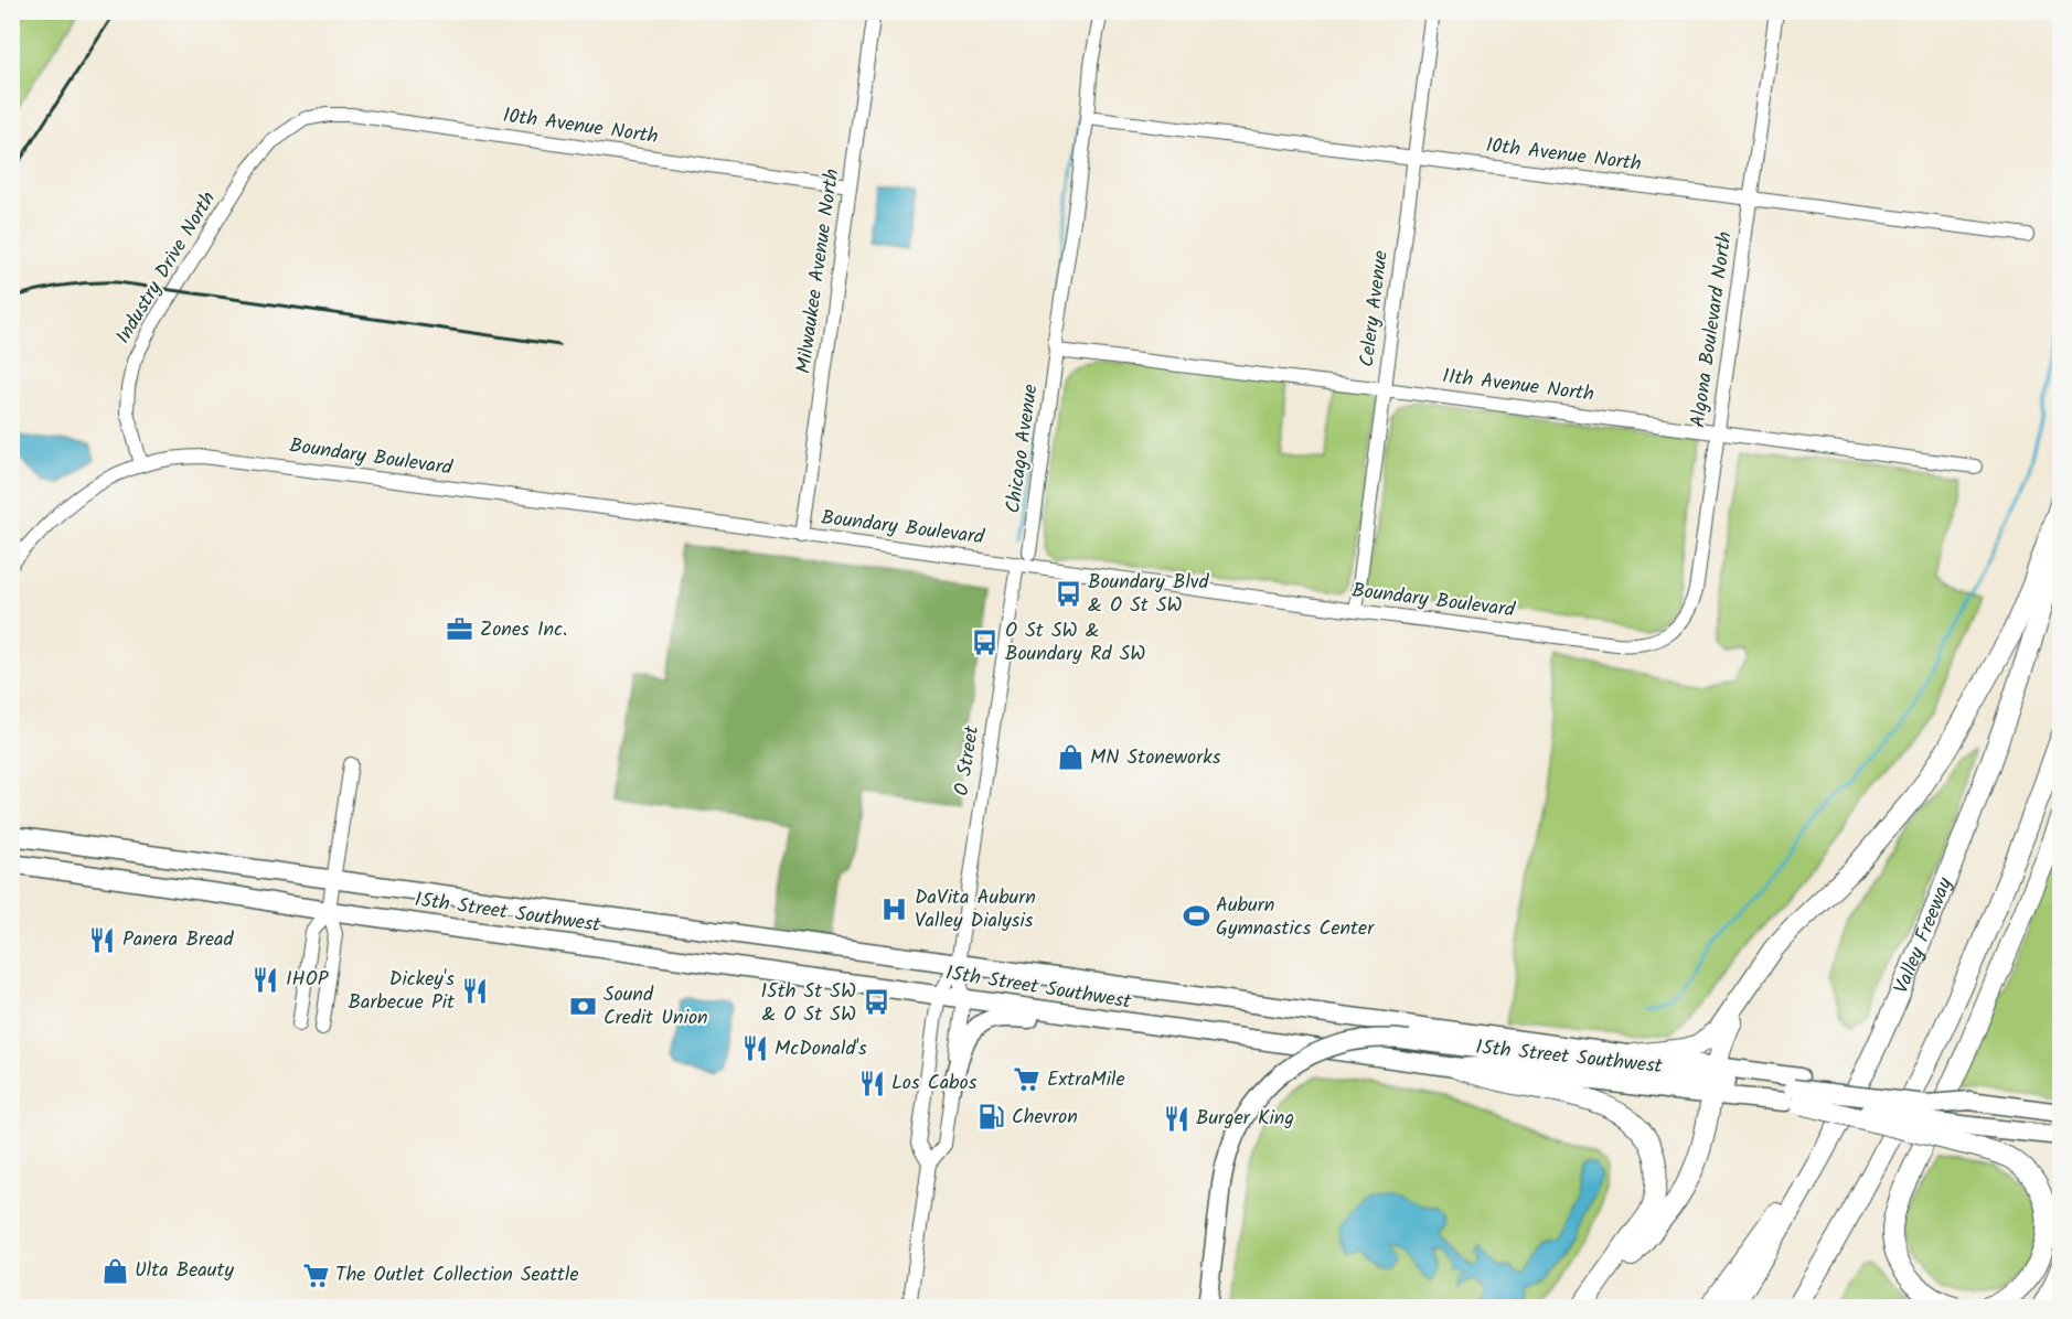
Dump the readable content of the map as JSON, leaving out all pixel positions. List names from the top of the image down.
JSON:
{
  "streets": {
    "highway": ["Valley Freeway"],
    "main road": ["15th Street Southwest"],
    "street": [
      "10th Avenue North",
      "Industry Drive North",
      "Milwaukee Avenue North",
      "Celery Avenue",
      "Algona Boulevard North",
      "11th Avenue North",
      "Chicago Avenue",
      "Boundary Boulevard",
      "O Street"
    ]
  },
  "crossings": [
    ["10th Avenue North", "Industry Drive North"],
    ["10th Avenue North", "Milwaukee Avenue North"],
    ["10th Avenue North", "Celery Avenue"],
    ["10th Avenue North", "Algona Boulevard North"],
    ["Industry Drive North", "Boundary Boulevard"],
    ["Milwaukee Avenue North", "Boundary Boulevard"],
    ["Celery Avenue", "11th Avenue North"],
    ["Celery Avenue", "Boundary Boulevard"],
    ["Algona Boulevard North", "11th Avenue North"],
    ["Algona Boulevard North", "Boundary Boulevard"],
    ["11th Avenue North", "Chicago Avenue"],
    ["Boundary Boulevard", "O Street"],
    ["O Street", "15th Street Southwest"]
  ],
  "places": {
    "bus stop": ["Boundary Blvd & O St SW", "O St SW & Boundary Rd SW", "15th St SW & O St SW"],
    "office": ["Zones Inc."],
    "shop": ["MN Stoneworks", "Ulta Beauty"],
    "hospital": ["DaVita Auburn Valley Dialysis"],
    "sports": ["Auburn Gymnastics Center"],
    "restaurant": [
      "Panera Bread",
      "IHOP",
      "Dickey's Barbecue Pit",
      "McDonald's",
      "Los Cabos",
      "Burger King"
    ],
    "bank": ["Sound Credit Union"],
    "supermarket": ["ExtraMile", "The Outlet Collection Seattle"],
    "fuel station": ["Chevron"]
  }
}
